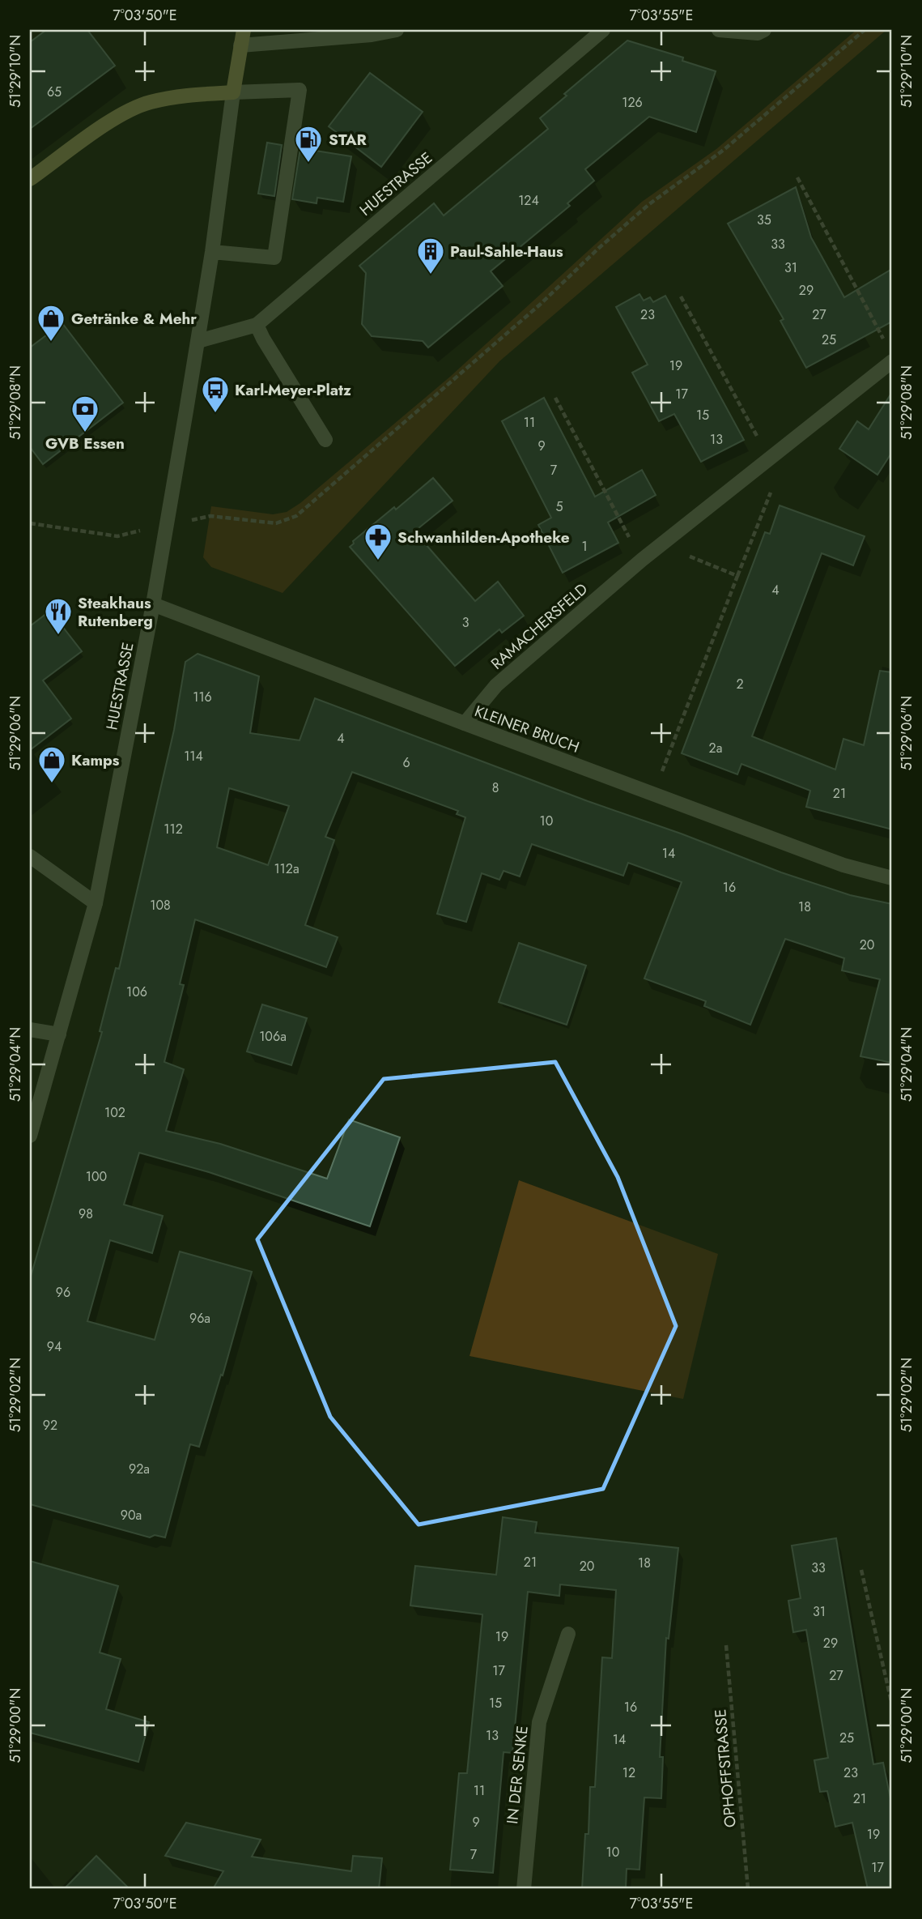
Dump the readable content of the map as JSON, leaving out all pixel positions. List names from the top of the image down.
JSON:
{
  "streets": {
    "main road": ["HUESTRASSE"],
    "street": ["RAMACHERSFELD", "KLEINER BRUCH", "IN DER SENKE"],
    "path": ["OPHOFFSTRASSE"]
  },
  "crossings": [
    ["HUESTRASSE", "KLEINER BRUCH"],
    ["RAMACHERSFELD", "KLEINER BRUCH"]
  ],
  "places": {
    "fuel station": ["STAR"],
    "building": ["Paul-Sahle-Haus"],
    "shop": ["Getränke & Mehr", "Kamps"],
    "bus stop": ["Karl-Meyer-Platz"],
    "bank": ["GVB Essen"],
    "pharmacy": ["Schwanhilden-Apotheke"],
    "restaurant": ["Steakhaus Rutenberg"]
  },
  "house_numbers": [
    "65",
    "126",
    "124",
    "35",
    "33",
    "31",
    "29",
    "23",
    "27",
    "25",
    "19",
    "17",
    "15",
    "11",
    "13",
    "9",
    "7",
    "5",
    "1",
    "4",
    "3",
    "2",
    "116",
    "4",
    "2a",
    "114",
    "6",
    "8",
    "21",
    "10",
    "112",
    "14",
    "112a",
    "16",
    "108",
    "18",
    "20",
    "106",
    "106a",
    "102",
    "100",
    "98",
    "96",
    "96a",
    "94",
    "92",
    "92a",
    "90a",
    "21",
    "18",
    "20",
    "33",
    "31",
    "19",
    "29",
    "17",
    "27",
    "15",
    "16",
    "13",
    "25",
    "14",
    "12",
    "23",
    "11",
    "21",
    "9",
    "19",
    "10",
    "7",
    "17"
  ],
  "coordinates": [
    "7°03'50\"E",
    "7°03'55\"E",
    "51°29'10\"N",
    "51°29'08\"N",
    "51°29'06\"N",
    "51°29'04\"N",
    "51°29'02\"N",
    "51°29'00\"N"
  ]
}
